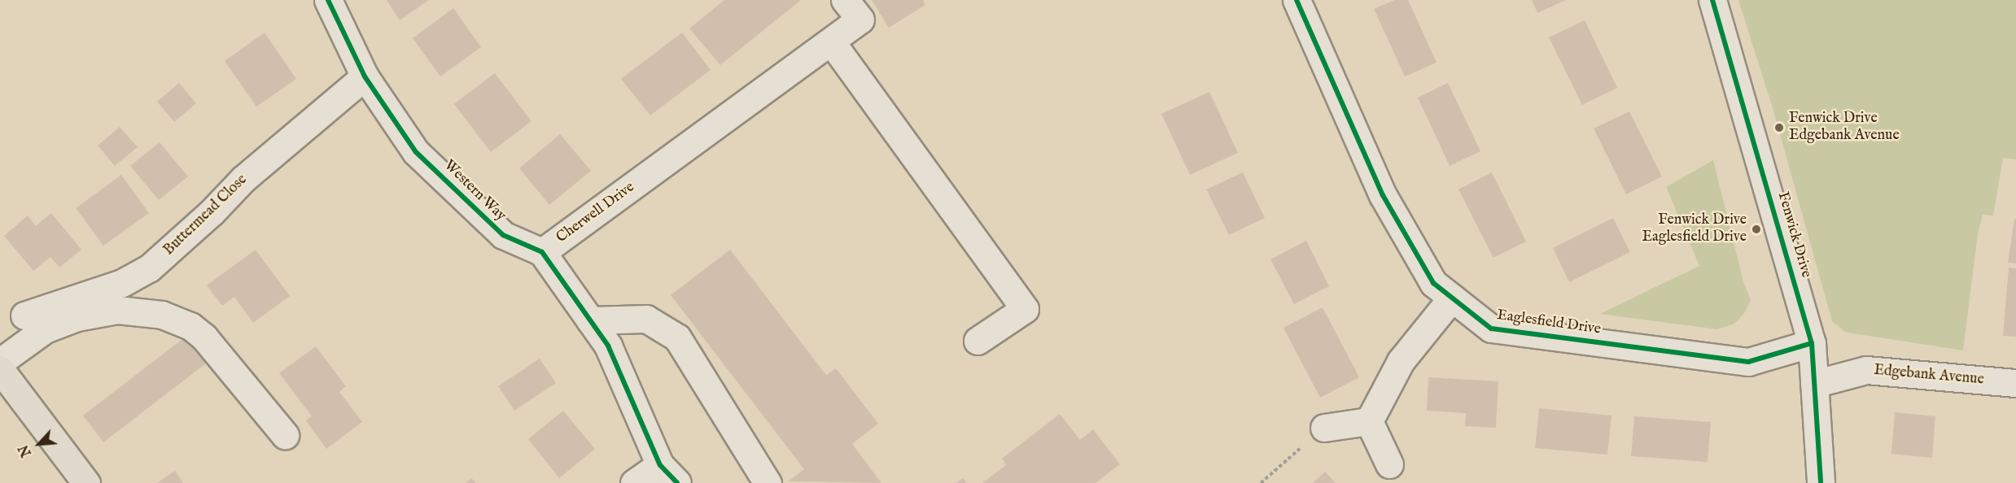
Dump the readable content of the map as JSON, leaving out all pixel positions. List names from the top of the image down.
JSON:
{
  "streets": {
    "street": [
      "Western Way",
      "Cherwell Drive",
      "Buttermead Close",
      "Fenwick Drive",
      "Eaglesfield Drive",
      "Edgebank Avenue"
    ]
  },
  "crossings": [
    ["Western Way", "Cherwell Drive"],
    ["Western Way", "Buttermead Close"],
    ["Fenwick Drive", "Eaglesfield Drive"],
    ["Fenwick Drive", "Edgebank Avenue"]
  ],
  "places": ["Fenwick Drive Edgebank Avenue", "Fenwick Drive Eaglesfield Drive"],
  "north": "bottom left"
}
